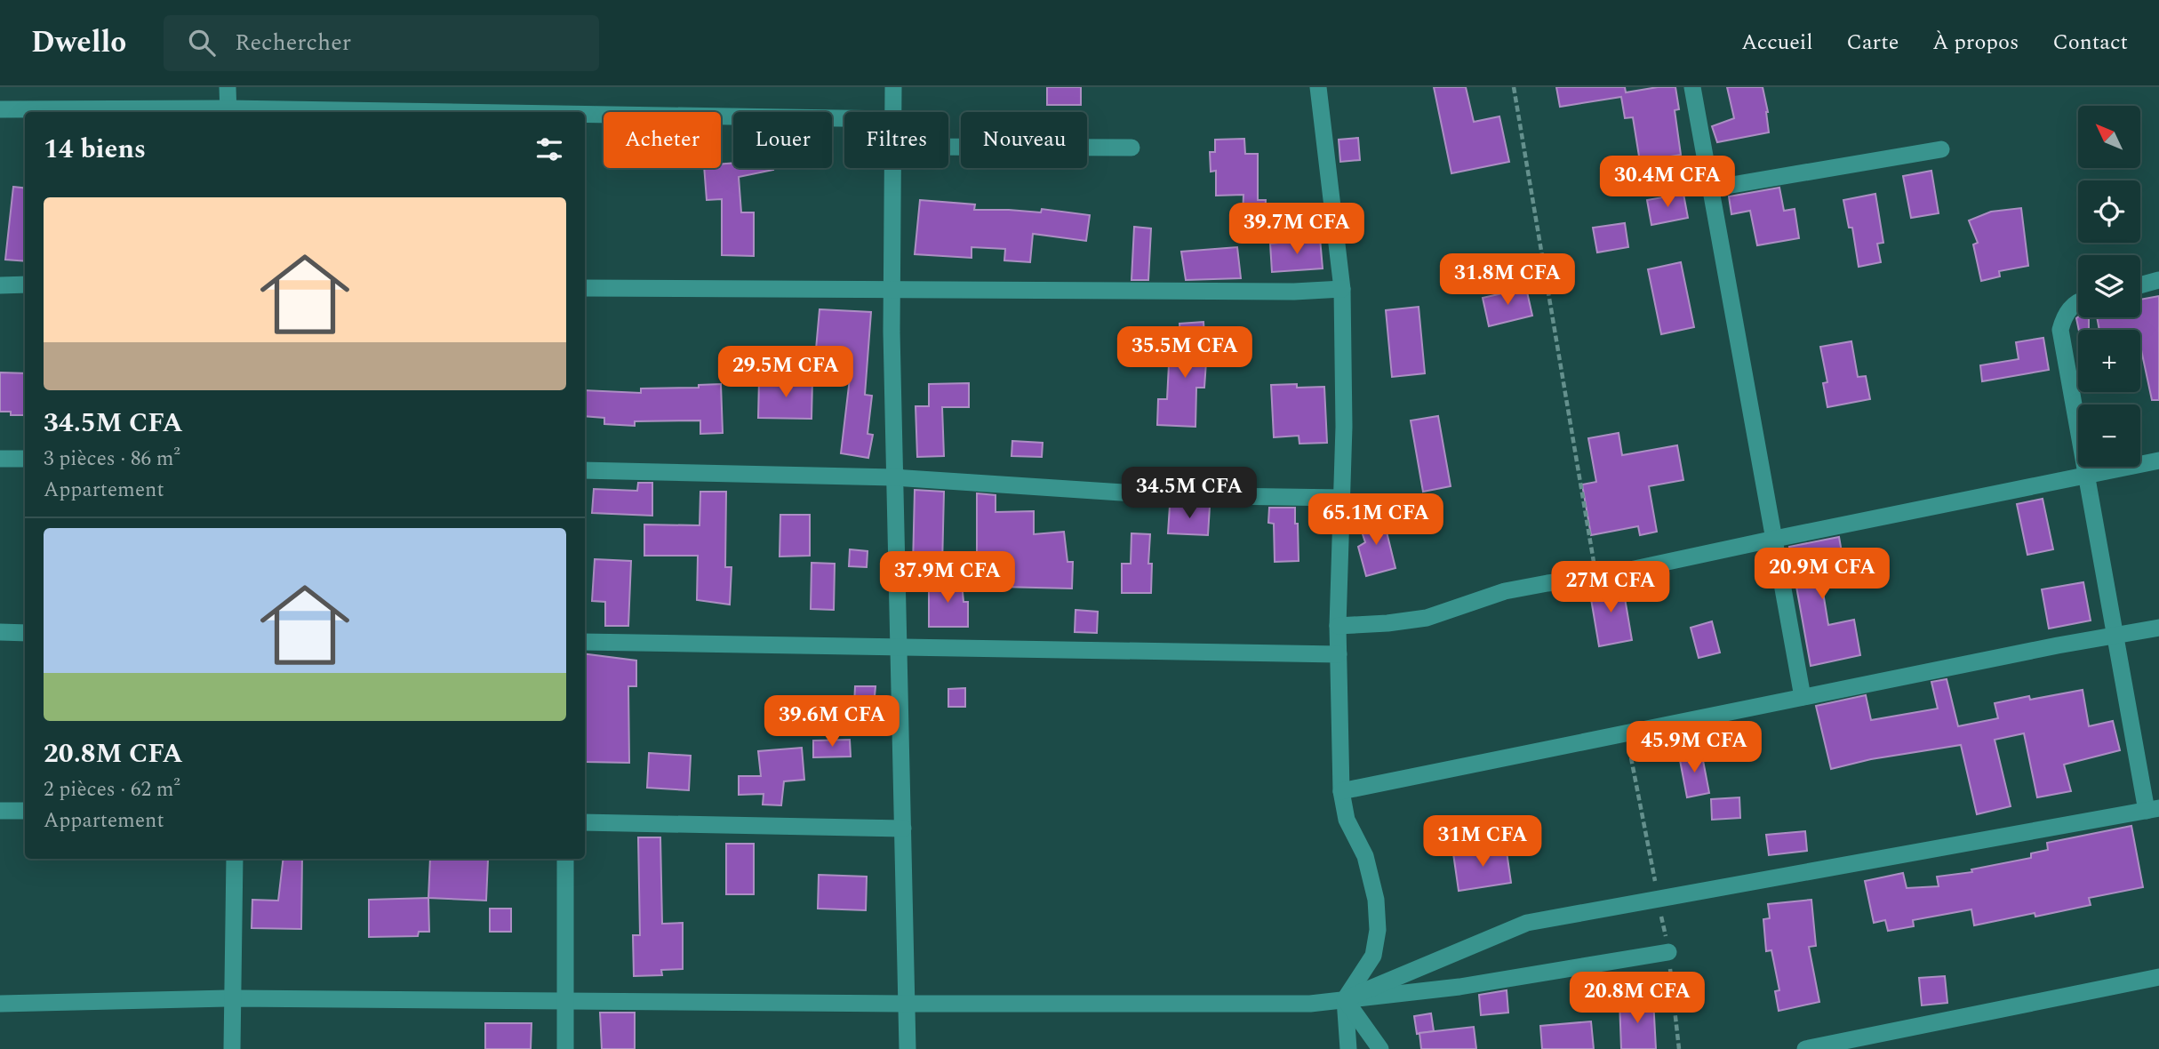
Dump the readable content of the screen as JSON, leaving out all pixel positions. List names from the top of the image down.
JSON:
{
  "north": "top left",
  "page": {
    "header": "Dwello",
    "search": "Rechercher",
    "nav": [
      "Accueil",
      "Carte",
      "À propos",
      "Contact"
    ],
    "map_buttons": ["+", "−"],
    "chip": [
      "Acheter",
      "Louer",
      "Filtres",
      "Nouveau"
    ],
    "heading": "14 biens",
    "price": [
      "30.4M CFA",
      "39.7M CFA",
      "31.8M CFA",
      "35.5M CFA",
      "29.5M CFA",
      "34.5M CFA",
      "65.1M CFA",
      "20.9M CFA",
      "37.9M CFA",
      "27M CFA",
      "39.6M CFA",
      "45.9M CFA",
      "31M CFA",
      "20.8M CFA"
    ],
    "list": [
      {
        "name": "34.5M CFA",
        "note": "3 pièces · 86 m² · Appartement"
      },
      {
        "name": "20.8M CFA",
        "note": "2 pièces · 62 m² · Appartement"
      }
    ]
  }
}
